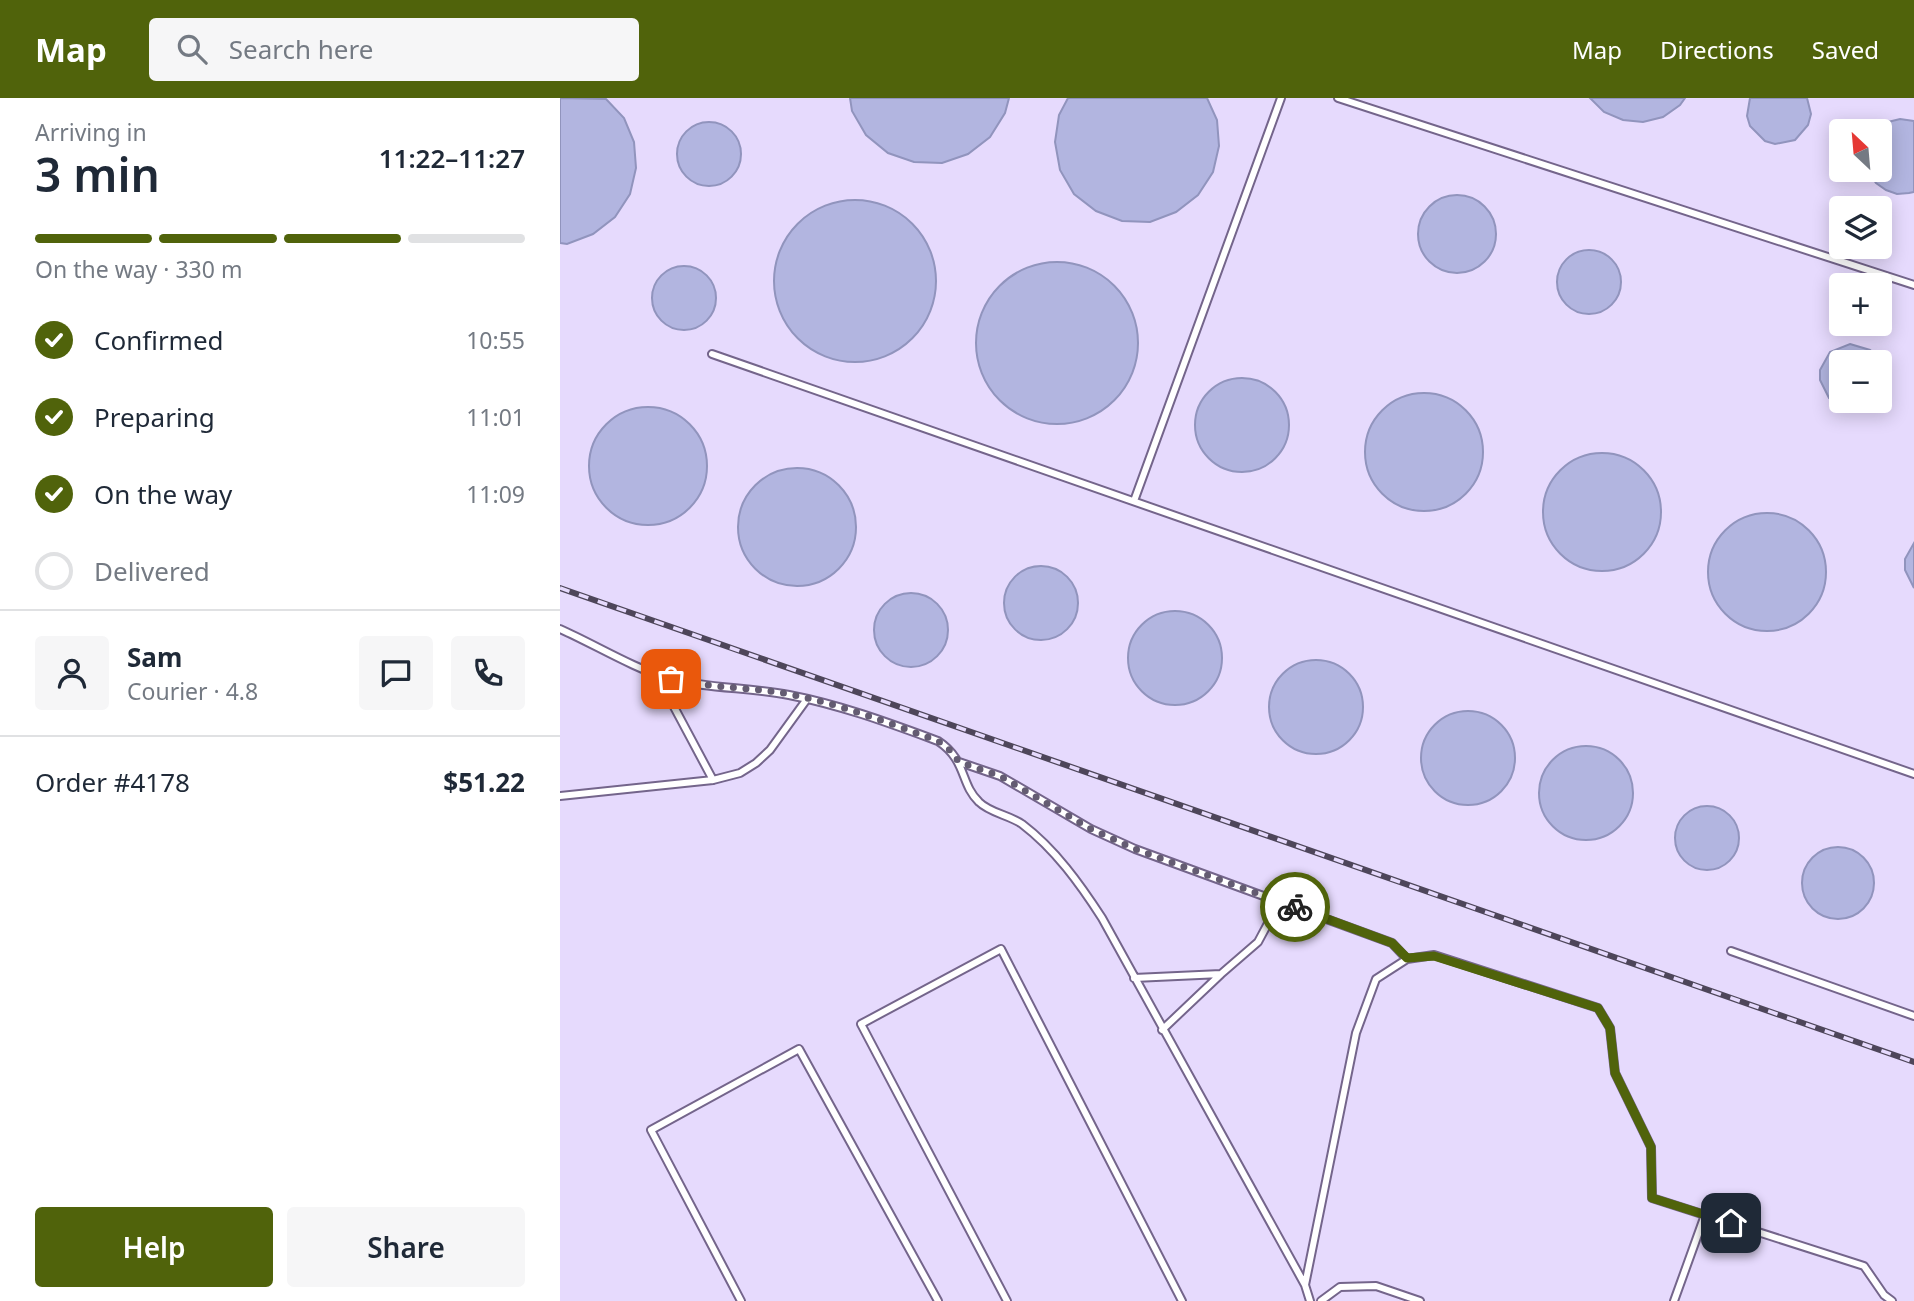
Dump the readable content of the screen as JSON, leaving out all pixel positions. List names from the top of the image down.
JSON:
{
  "north": "top left",
  "page": {
    "header": "Map",
    "search": "Search here",
    "nav": ["Map", "Directions", "Saved"],
    "heading": ["3 min", "Arriving in", "11:22–11:27"],
    "panel": [
      "Sam",
      "Courier · 4.8",
      "Order #4178",
      "$51.22"
    ],
    "map_buttons": ["+", "−"],
    "bar": "On the way · 330 m",
    "list": [
      ["Confirmed", "10:55"],
      ["Preparing", "11:01"],
      ["On the way", "11:09"],
      "Delivered"
    ],
    "buttons": ["Help", "Share"]
  }
}
